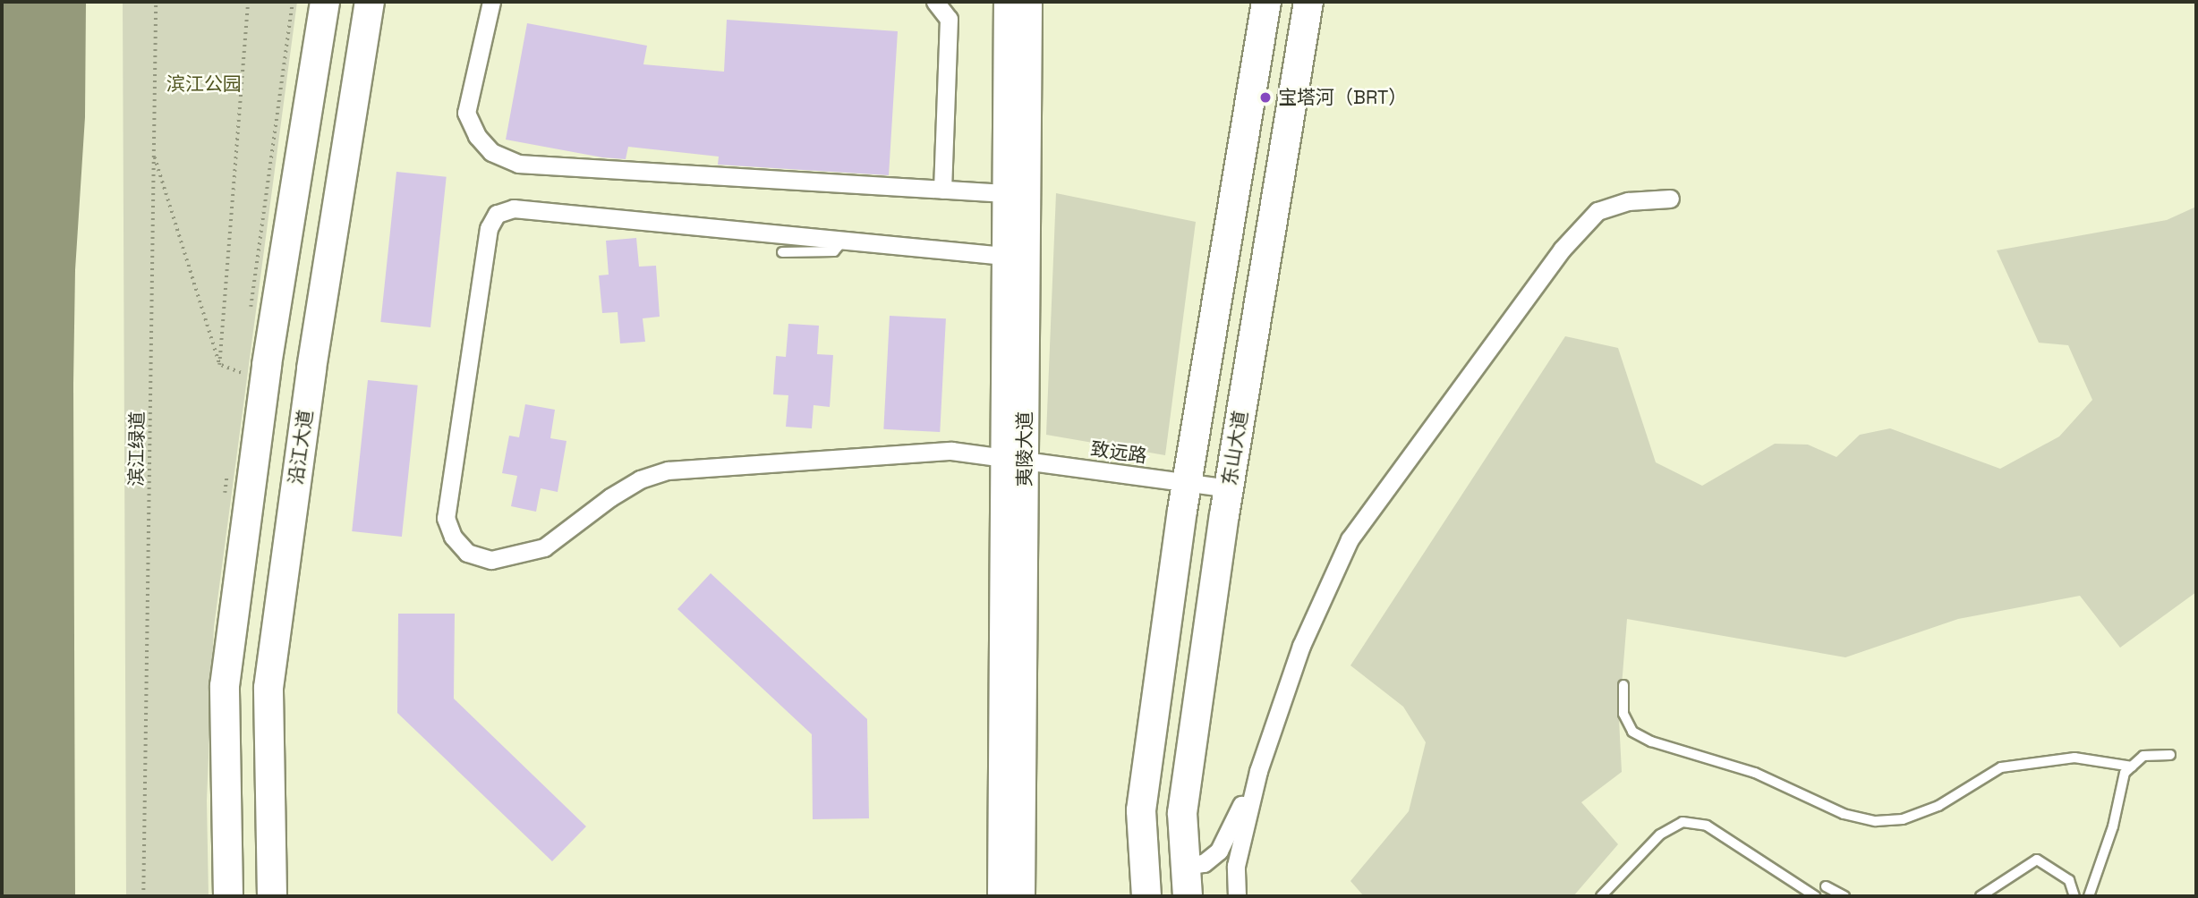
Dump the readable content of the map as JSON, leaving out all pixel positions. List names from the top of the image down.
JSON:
{
  "streets": {
    "main road": ["沿江大道", "东山大道", "夷陵大道"],
    "street": ["致远路"],
    "path": ["滨江绿道"]
  },
  "crossings": [
    ["东山大道", "致远路"],
    ["夷陵大道", "致远路"]
  ],
  "parks": ["滨江公园"],
  "places": ["宝塔河（BRT）"]
}
